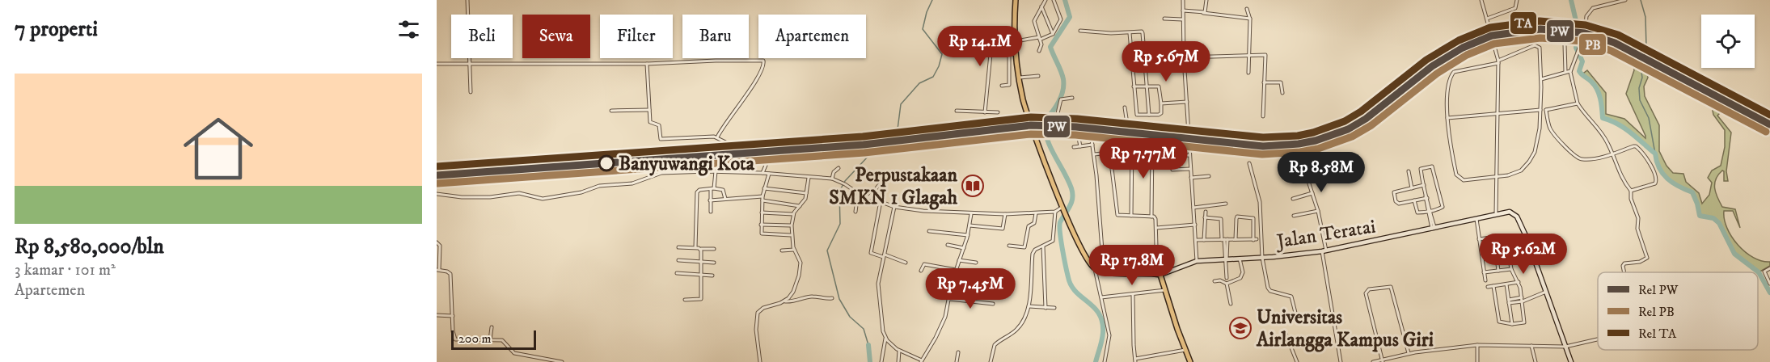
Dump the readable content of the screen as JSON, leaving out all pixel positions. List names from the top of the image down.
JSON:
{
  "streets": {
    "street": ["Jalan Teratai"]
  },
  "places": {
    "other": ["Banyuwangi Kota"],
    "library": ["Perpustakaan SMKN 1 Glagah"],
    "school or university": ["Universitas Airlangga Kampus Giri"]
  },
  "lines": ["rail line TA", "rail line PW", "rail line PB"],
  "legend": ["Rel PW", "Rel PB", "Rel TA"],
  "scale_bar": "200 m",
  "page": {
    "heading": "7 properti",
    "chip": [
      "Beli",
      "Sewa",
      "Filter",
      "Baru",
      "Apartemen"
    ],
    "price": [
      "Rp 14.1M",
      "Rp 5.67M",
      "Rp 7.77M",
      "Rp 8.58M",
      "Rp 5.62M",
      "Rp 17.8M",
      "Rp 7.45M"
    ],
    "list": [
      {
        "name": "Rp 8,580,000/bln",
        "note": "3 kamar · 101 m² · Apartemen"
      }
    ],
    "scale": "200 m"
  }
}
